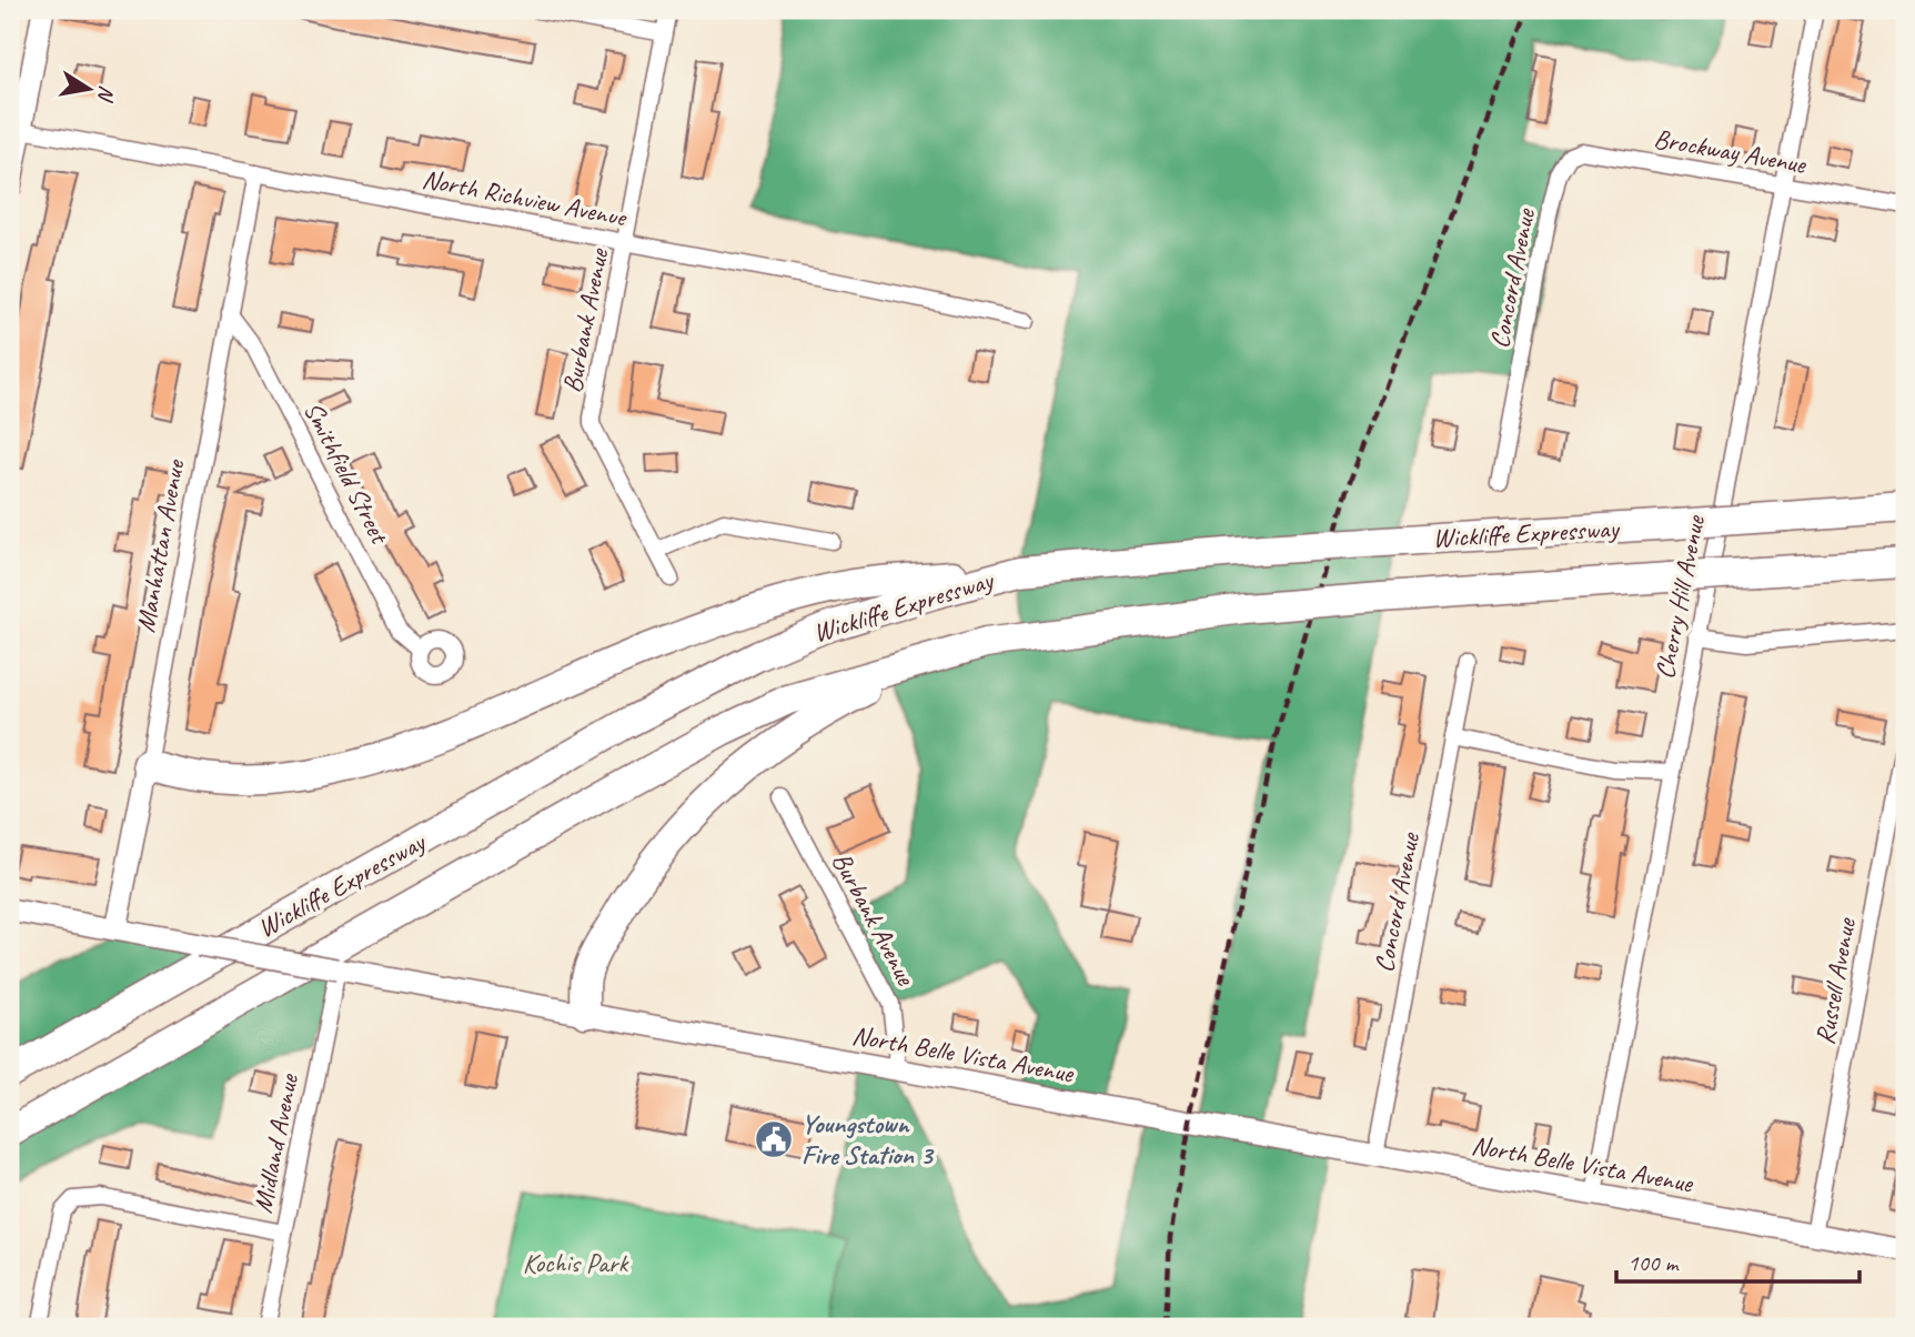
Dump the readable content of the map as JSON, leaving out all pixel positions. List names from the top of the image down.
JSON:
{
  "streets": {
    "highway": ["Wickliffe Expressway"],
    "street": [
      "Brockway Avenue",
      "North Richview Avenue",
      "Concord Avenue",
      "Burbank Avenue",
      "Smithfield Street",
      "Manhattan Avenue",
      "Cherry Hill Avenue",
      "Russell Avenue",
      "North Belle Vista Avenue",
      "Midland Avenue"
    ]
  },
  "crossings": [
    ["Brockway Avenue", "Concord Avenue"],
    ["Brockway Avenue", "Cherry Hill Avenue"],
    ["North Richview Avenue", "Burbank Avenue"],
    ["North Richview Avenue", "Manhattan Avenue"],
    ["Concord Avenue", "North Belle Vista Avenue"],
    ["Burbank Avenue", "North Belle Vista Avenue"],
    ["Smithfield Street", "Manhattan Avenue"],
    ["Manhattan Avenue", "North Belle Vista Avenue"],
    ["Cherry Hill Avenue", "North Belle Vista Avenue"],
    ["Russell Avenue", "North Belle Vista Avenue"],
    ["North Belle Vista Avenue", "Midland Avenue"]
  ],
  "parks": ["Kochis Park"],
  "places": {
    "public building": ["Youngstown Fire Station 3"]
  },
  "scale_bar": "100 m",
  "north": "right"
}
